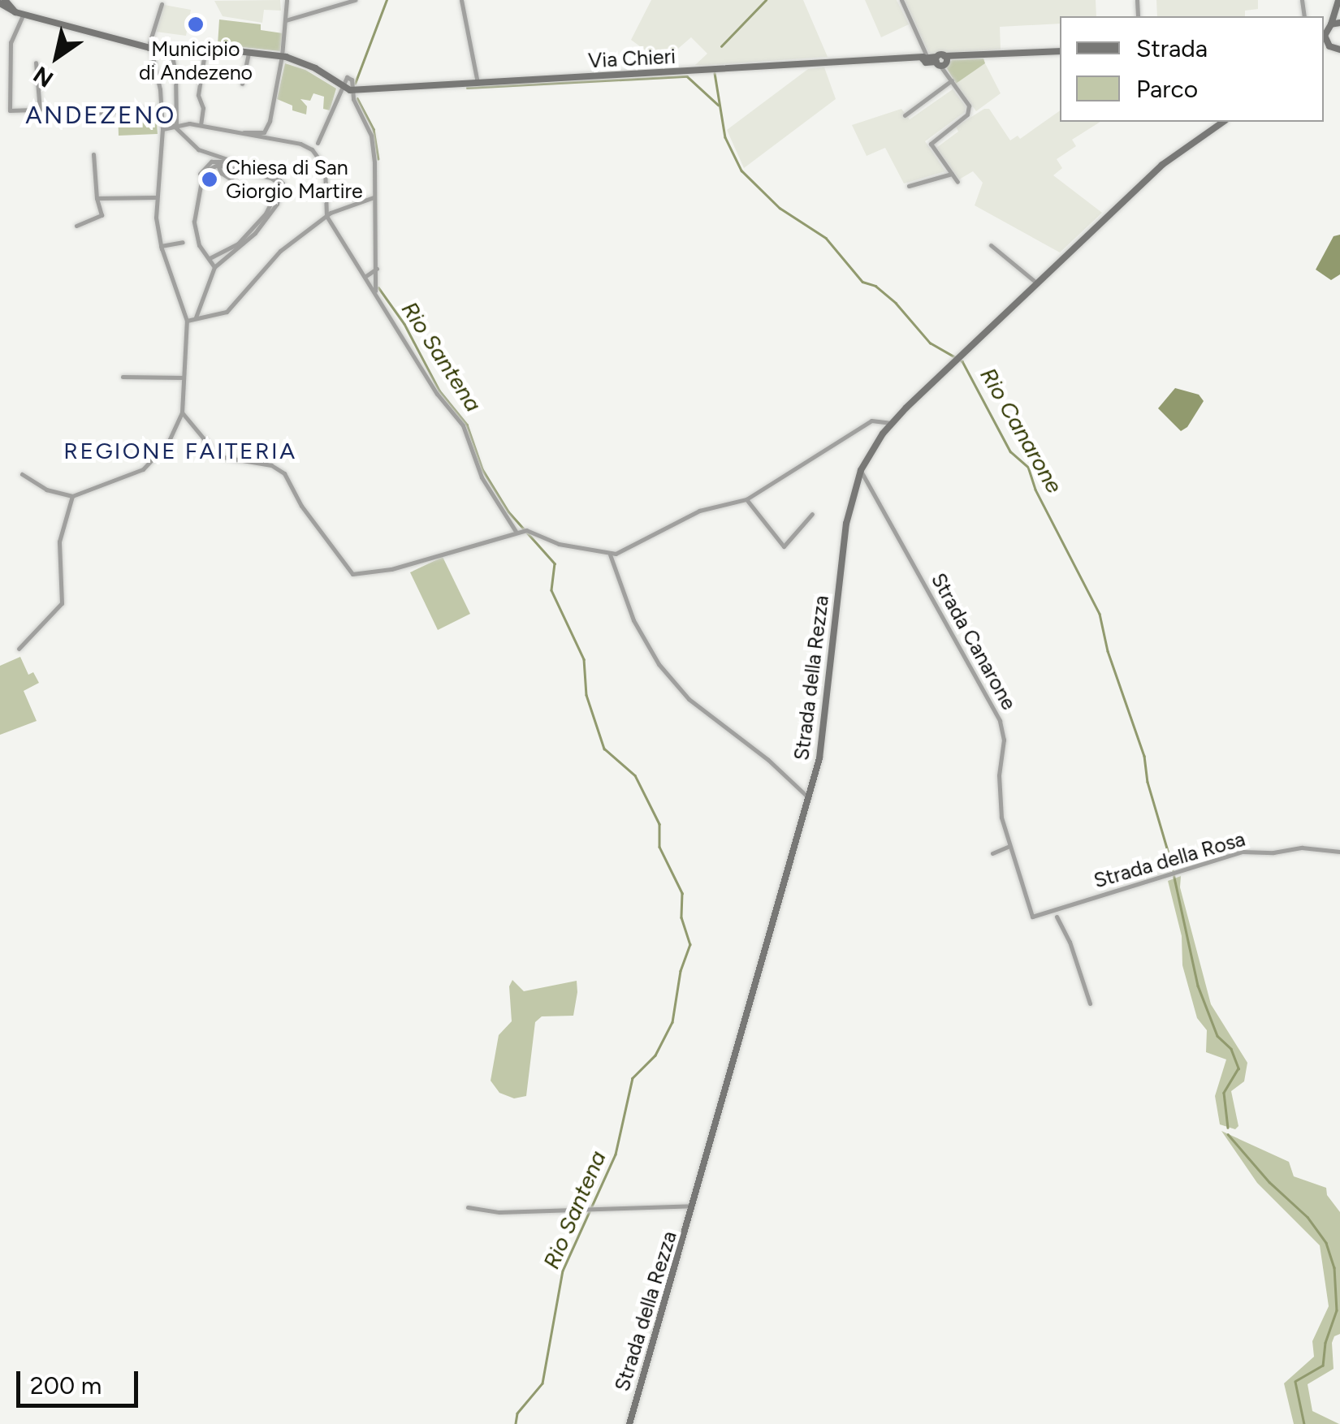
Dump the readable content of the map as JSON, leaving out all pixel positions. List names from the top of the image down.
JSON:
{
  "streets": {
    "main road": ["Via Chieri", "Strada della Rezza"],
    "street": ["Strada Canarone", "Strada della Rosa"]
  },
  "crossings": [
    ["Strada Canarone", "Strada della Rezza"],
    ["Strada Canarone", "Strada della Rosa"]
  ],
  "districts": ["ANDEZENO", "REGIONE FAITERIA"],
  "water": ["Rio Santena", "Rio Canarone"],
  "places": ["Municipio di Andezeno", "Chiesa di San Giorgio Martire"],
  "legend": ["Strada", "Parco"],
  "scale_bar": "200 m",
  "north": "bottom left"
}
